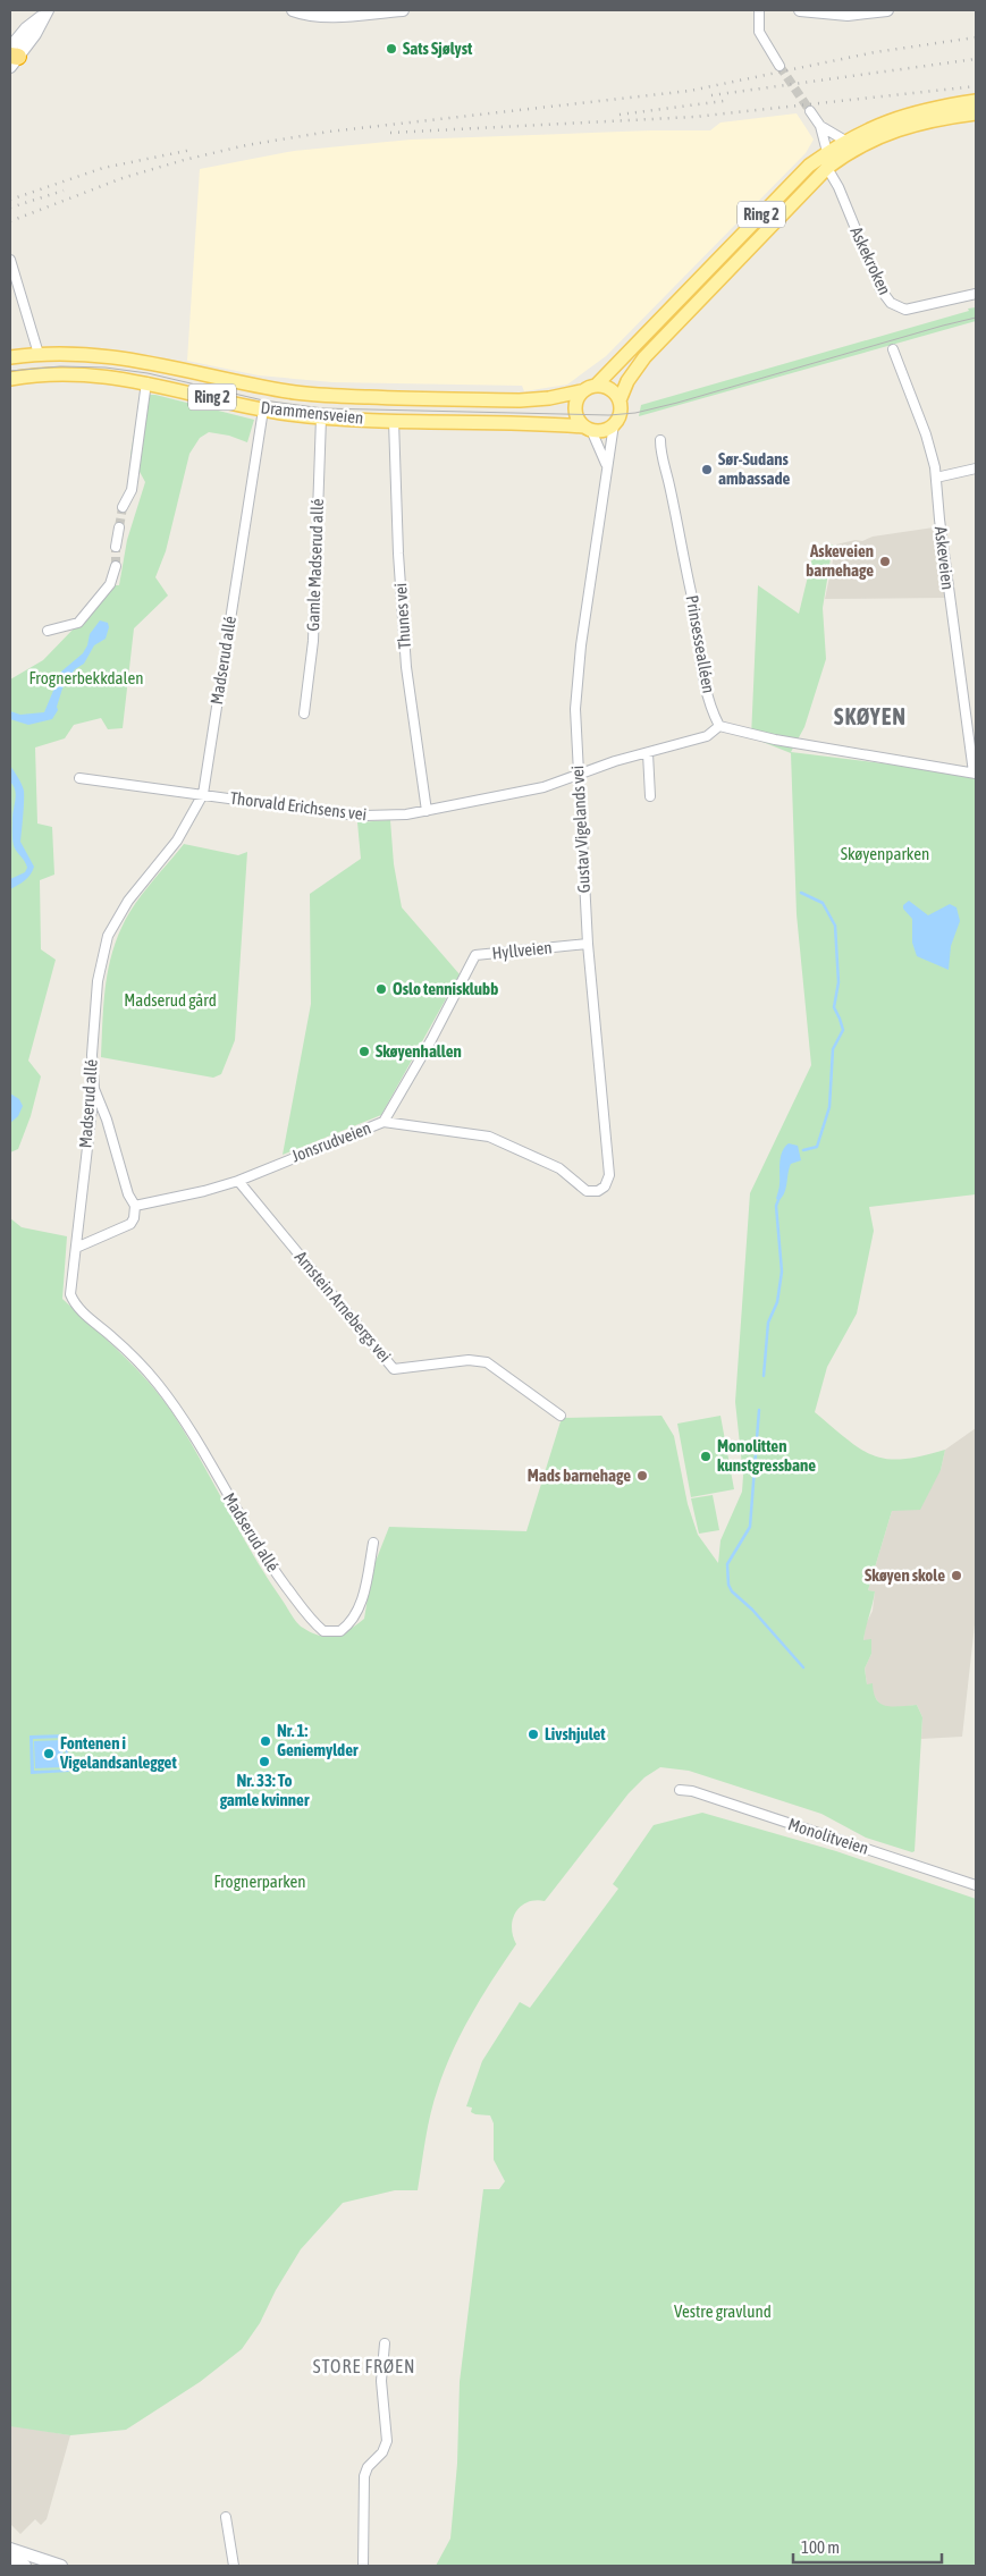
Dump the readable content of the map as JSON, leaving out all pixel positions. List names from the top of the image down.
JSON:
{
  "streets": {
    "main road": ["Ring 2", "Drammensveien"],
    "street": [
      "Askekroken",
      "Askeveien",
      "Gamle Madserud allé",
      "Thunes vei",
      "Prinsessealléen",
      "Madserud allé",
      "Thorvald Erichsens vei",
      "Gustav Vigelands vei",
      "Hyllveien",
      "Jonsrudveien",
      "Arnstein Arnebergs vei",
      "Monolitveien"
    ]
  },
  "crossings": [
    ["Ring 2", "Askekroken"],
    ["Ring 2", "Drammensveien"],
    ["Ring 2", "Gustav Vigelands vei"],
    ["Drammensveien", "Gamle Madserud allé"],
    ["Drammensveien", "Thunes vei"],
    ["Drammensveien", "Madserud allé"],
    ["Drammensveien", "Gustav Vigelands vei"],
    ["Thunes vei", "Thorvald Erichsens vei"],
    ["Prinsessealléen", "Thorvald Erichsens vei"],
    ["Madserud allé", "Thorvald Erichsens vei"],
    ["Thorvald Erichsens vei", "Gustav Vigelands vei"],
    ["Gustav Vigelands vei", "Hyllveien"],
    ["Gustav Vigelands vei", "Jonsrudveien"],
    ["Hyllveien", "Jonsrudveien"],
    ["Jonsrudveien", "Arnstein Arnebergs vei"]
  ],
  "districts": ["SKØYEN", "STORE FRØEN"],
  "parks": [
    "Frognerbekkdalen",
    "Skøyenparken",
    "Madserud gård",
    "Frognerparken",
    "Vestre gravlund"
  ],
  "places": [
    "Sats Sjølyst",
    "Sør-Sudans ambassade",
    "Askeveien barnehage",
    "Oslo tennisklubb",
    "Skøyenhallen",
    "Monolitten kunstgressbane",
    "Mads barnehage",
    "Skøyen skole",
    "Livshjulet",
    "Nr. 1: Geniemylder",
    "Fontenen i Vigelandsanlegget",
    "Nr. 33: To gamle kvinner"
  ],
  "scale_bar": "100 m"
}
